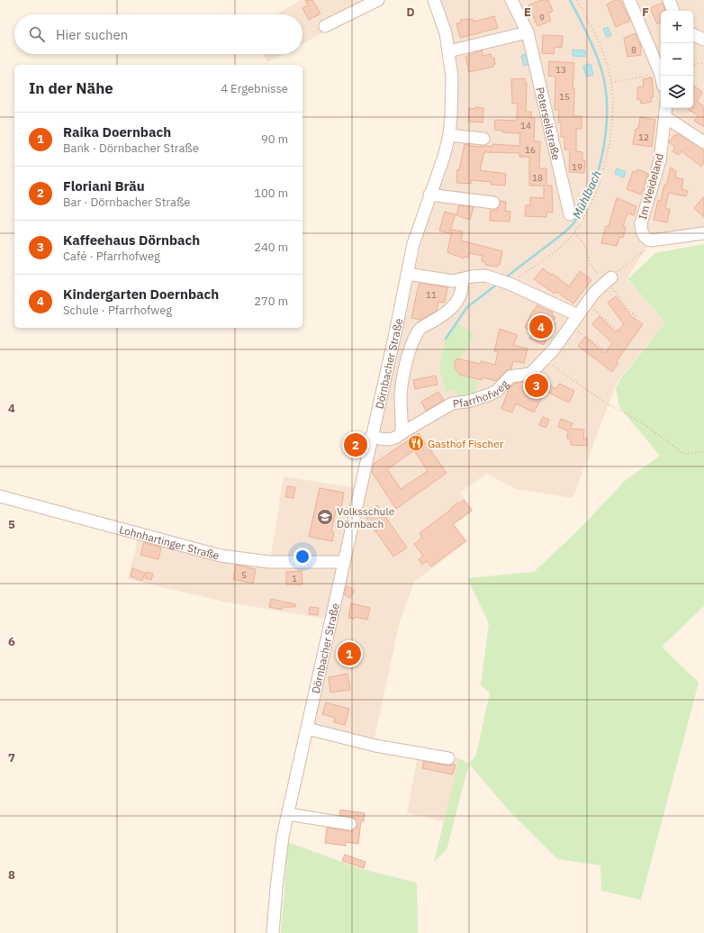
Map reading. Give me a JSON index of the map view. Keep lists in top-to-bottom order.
{
  "streets": {
    "street": [
      "Peterseilstraße",
      "Im Weideland",
      "Dörnbacher Straße",
      "Pfarrhofweg",
      "Lohnhartinger Straße"
    ]
  },
  "crossings": [
    ["Dörnbacher Straße", "Pfarrhofweg"],
    ["Dörnbacher Straße", "Lohnhartinger Straße"]
  ],
  "water": ["Mühlbach"],
  "places": {
    "restaurant": ["Gasthof Fischer"],
    "school or university": ["Volksschule Dörnbach"]
  },
  "house_numbers": [
    "9",
    "8",
    "13",
    "15",
    "14",
    "12",
    "16",
    "19",
    "18",
    "11",
    "5",
    "1"
  ],
  "page": {
    "map_buttons": ["+", "−"],
    "search": "Hier suchen",
    "heading": ["In der Nähe", "4 Ergebnisse"],
    "list": [
      {
        "mark": "1",
        "name": "Raika Doernbach",
        "note": "Bank · Dörnbacher Straße",
        "value": "90 m"
      },
      {
        "mark": "2",
        "name": "Floriani Bräu",
        "note": "Bar · Dörnbacher Straße",
        "value": "100 m"
      },
      {
        "mark": "3",
        "name": "Kaffeehaus Dörnbach",
        "note": "Café · Pfarrhofweg",
        "value": "240 m"
      },
      {
        "mark": "4",
        "name": "Kindergarten Doernbach",
        "note": "Schule · Pfarrhofweg",
        "value": "270 m"
      }
    ],
    "pins": [
      "4",
      "3",
      "2",
      "1"
    ]
  },
  "grid": {
    "columns": ["D", "E", "F"],
    "rows": [
      "4",
      "5",
      "6",
      "7",
      "8"
    ]
  }
}
